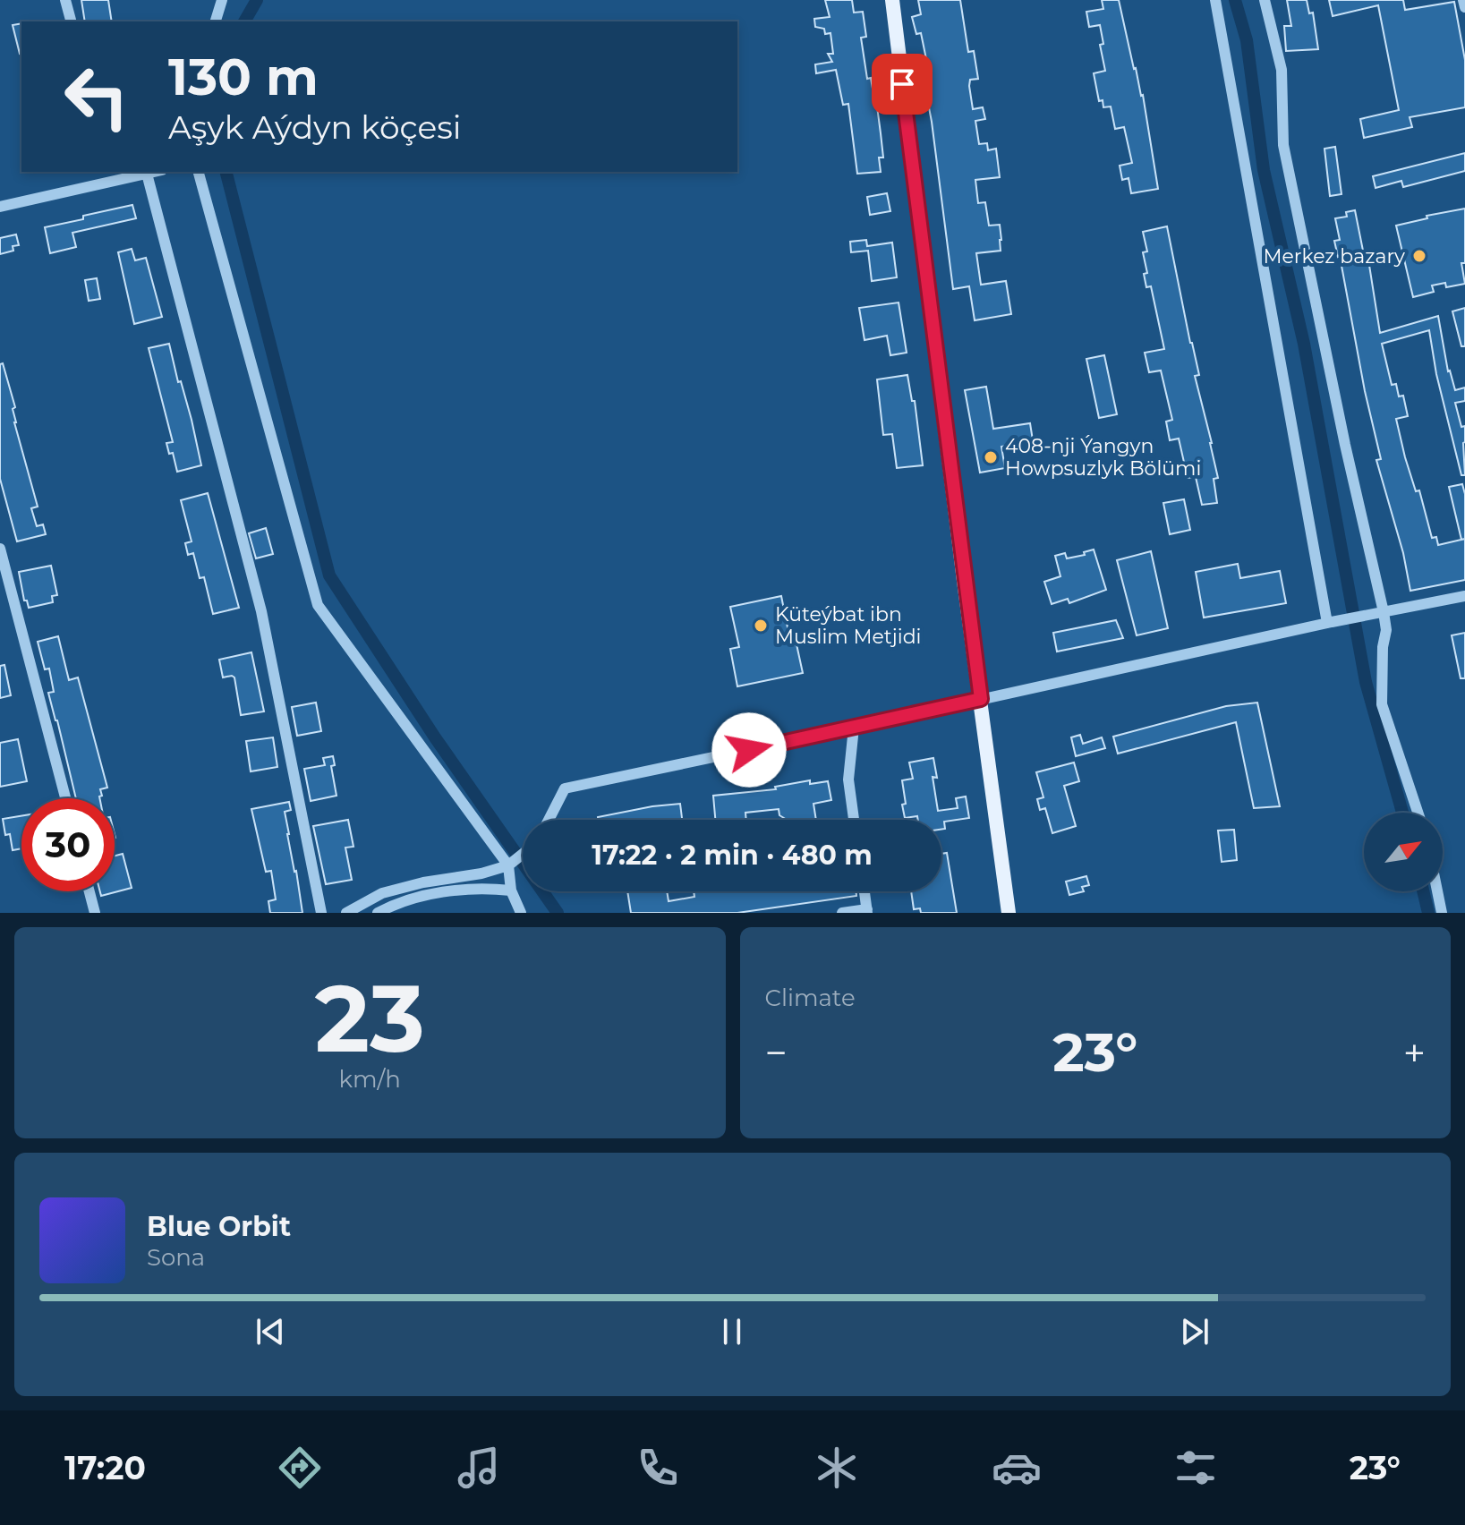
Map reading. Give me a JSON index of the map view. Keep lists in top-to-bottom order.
{
  "places": ["Merkez bazary", "408-nji Ýangyn Howpsuzlyk Bölümi", "Küteýbat ibn Muslim Metjidi"],
  "north": "top right",
  "page": {
    "turn": ["130 m", "Aşyk Aýdyn köçesi"],
    "limit": "30",
    "trip": "17:22 · 2 min · 480 m",
    "tile": [
      ["23", "km/h"],
      "Climate"
    ],
    "heat": ["−", "23°", "+"],
    "song": ["Blue Orbit", "Sona"],
    "tabs": ["17:20", "23°"]
  }
}
